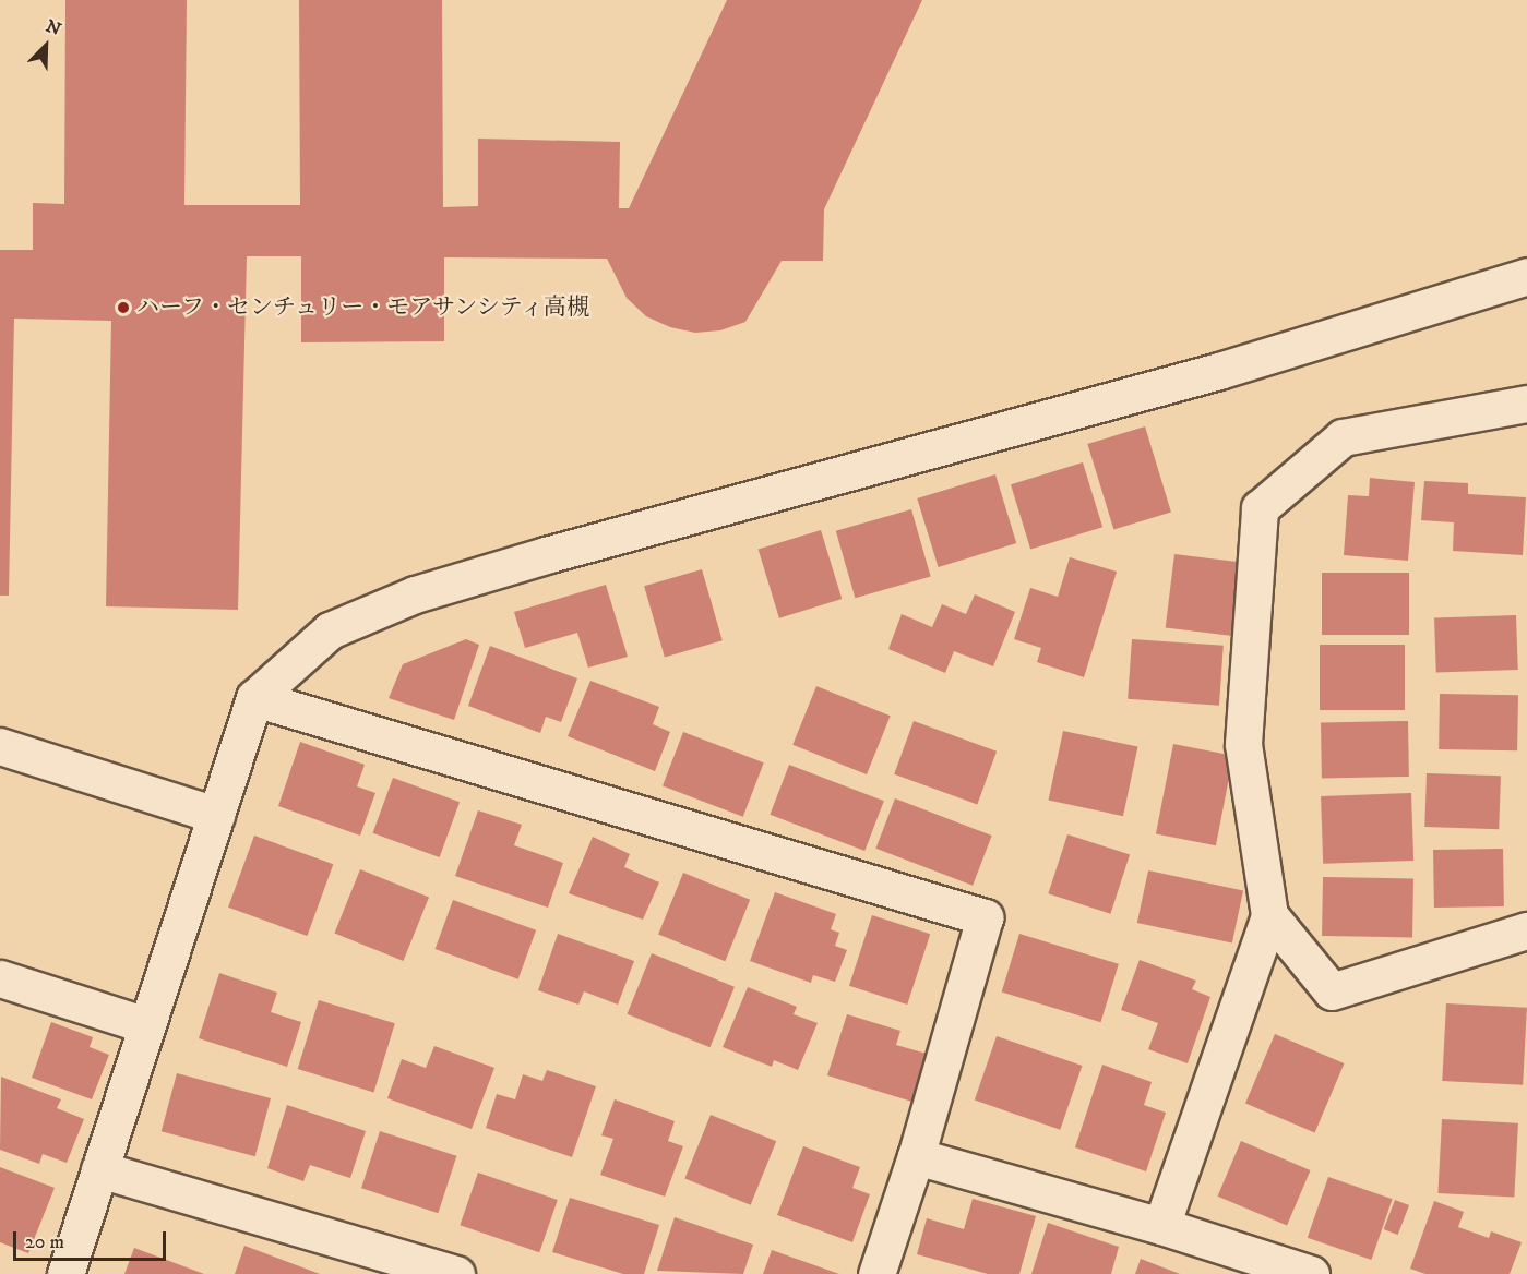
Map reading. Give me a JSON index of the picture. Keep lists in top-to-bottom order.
{
  "places": ["ハーフ・センチュリー・モアサンシティ高槻"],
  "scale_bar": "20 m",
  "north": "top right"
}
